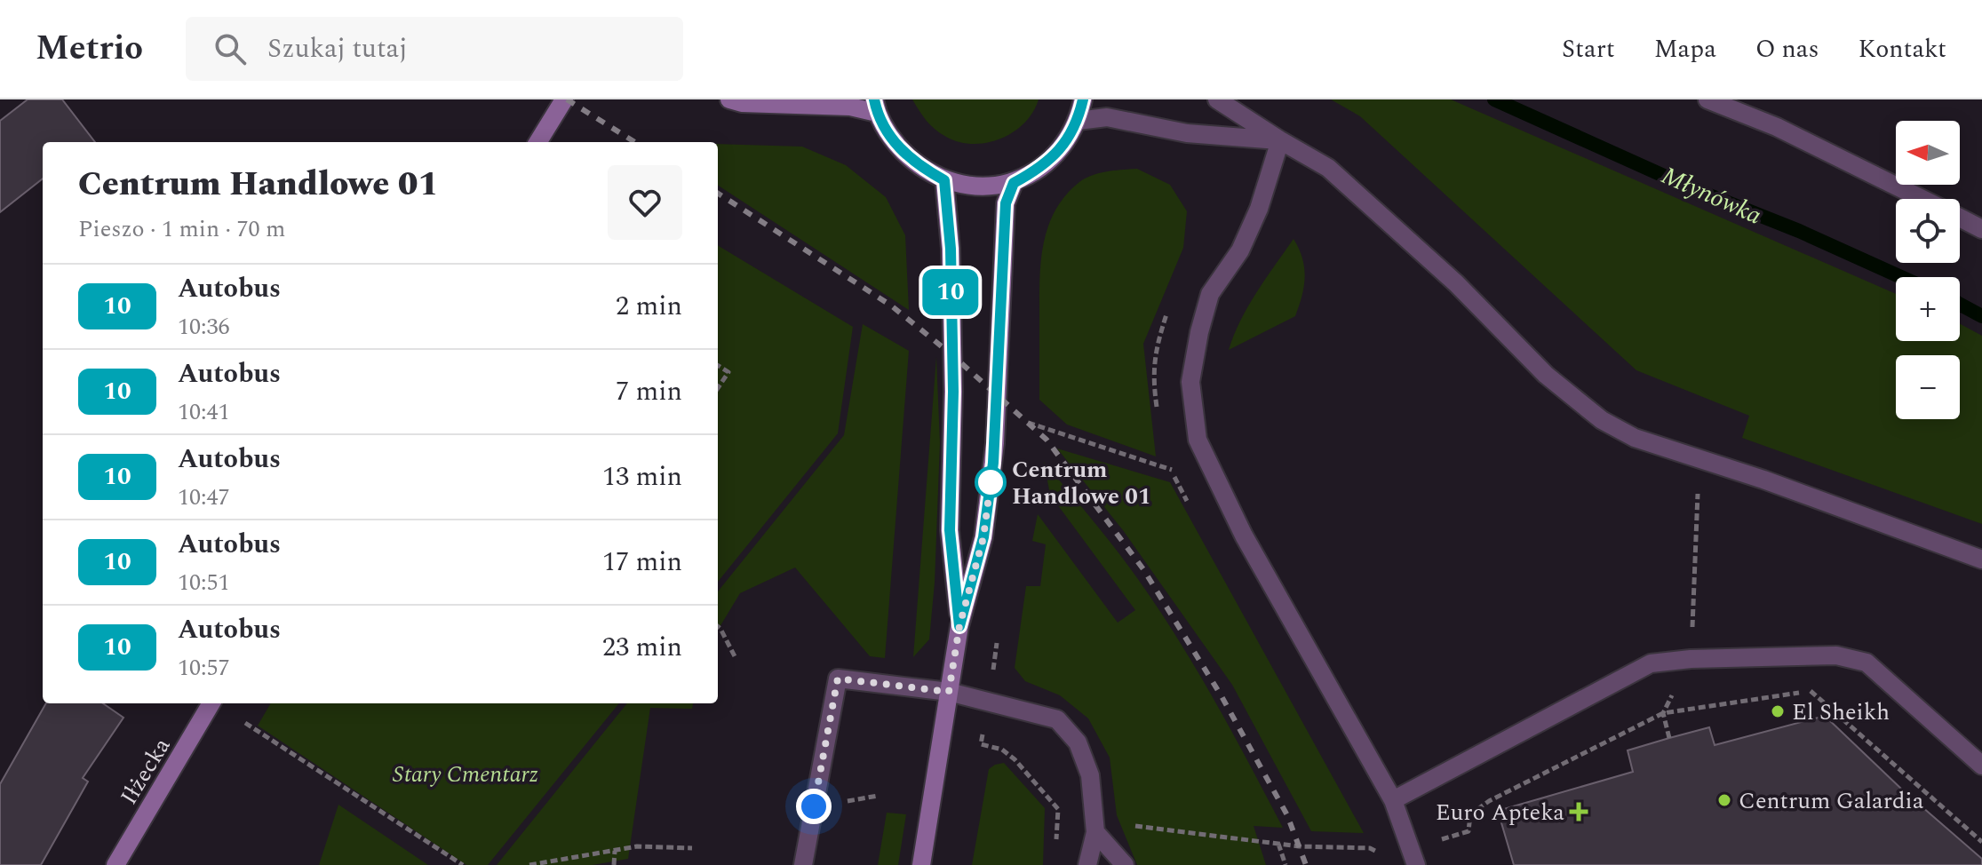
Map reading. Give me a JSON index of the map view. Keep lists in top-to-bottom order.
{
  "streets": {
    "main road": ["Iłżecka"]
  },
  "water": ["Młynówka"],
  "parks": ["Stary Cmentarz"],
  "places": {
    "other": ["Centrum Handlowe 01", "El Sheikh", "Centrum Galardia"],
    "health": ["Euro Apteka"]
  },
  "lines": ["bus line 10"],
  "north": "left",
  "page": {
    "header": "Metrio",
    "search": "Szukaj tutaj",
    "nav": [
      "Start",
      "Mapa",
      "O nas",
      "Kontakt"
    ],
    "on_map": "10",
    "map_buttons": ["+", "−"],
    "heading": ["Centrum Handlowe 01", "Pieszo · 1 min · 70 m"],
    "list": [
      {
        "mark": "10",
        "name": "Autobus",
        "note": "10:36",
        "value": "2 min"
      },
      {
        "mark": "10",
        "name": "Autobus",
        "note": "10:41",
        "value": "7 min"
      },
      {
        "mark": "10",
        "name": "Autobus",
        "note": "10:47",
        "value": "13 min"
      },
      {
        "mark": "10",
        "name": "Autobus",
        "note": "10:51",
        "value": "17 min"
      },
      {
        "mark": "10",
        "name": "Autobus",
        "note": "10:57",
        "value": "23 min"
      }
    ]
  }
}
